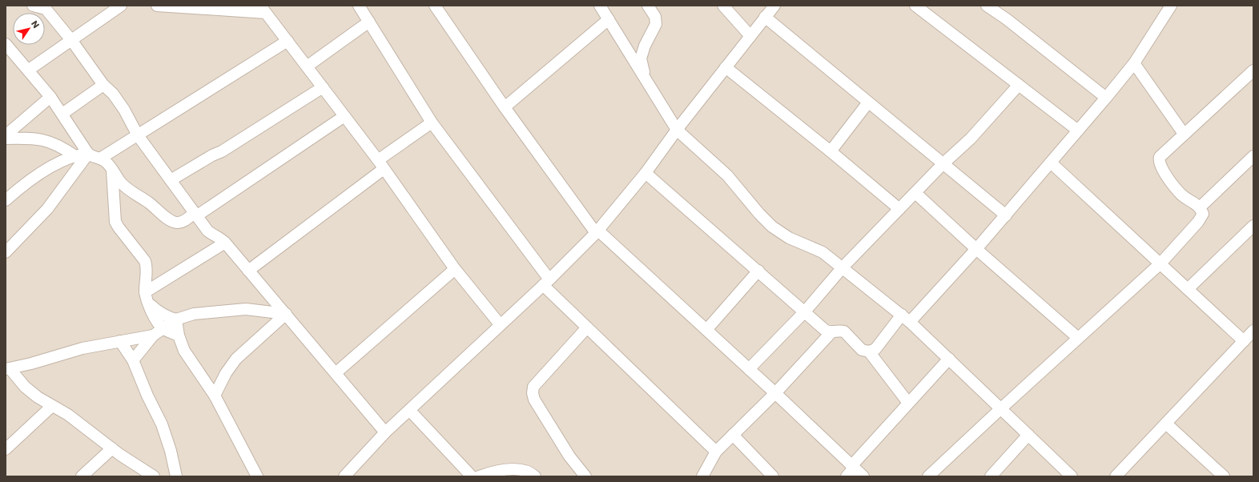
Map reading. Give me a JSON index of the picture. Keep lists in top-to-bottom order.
{
  "north": "top right"
}
